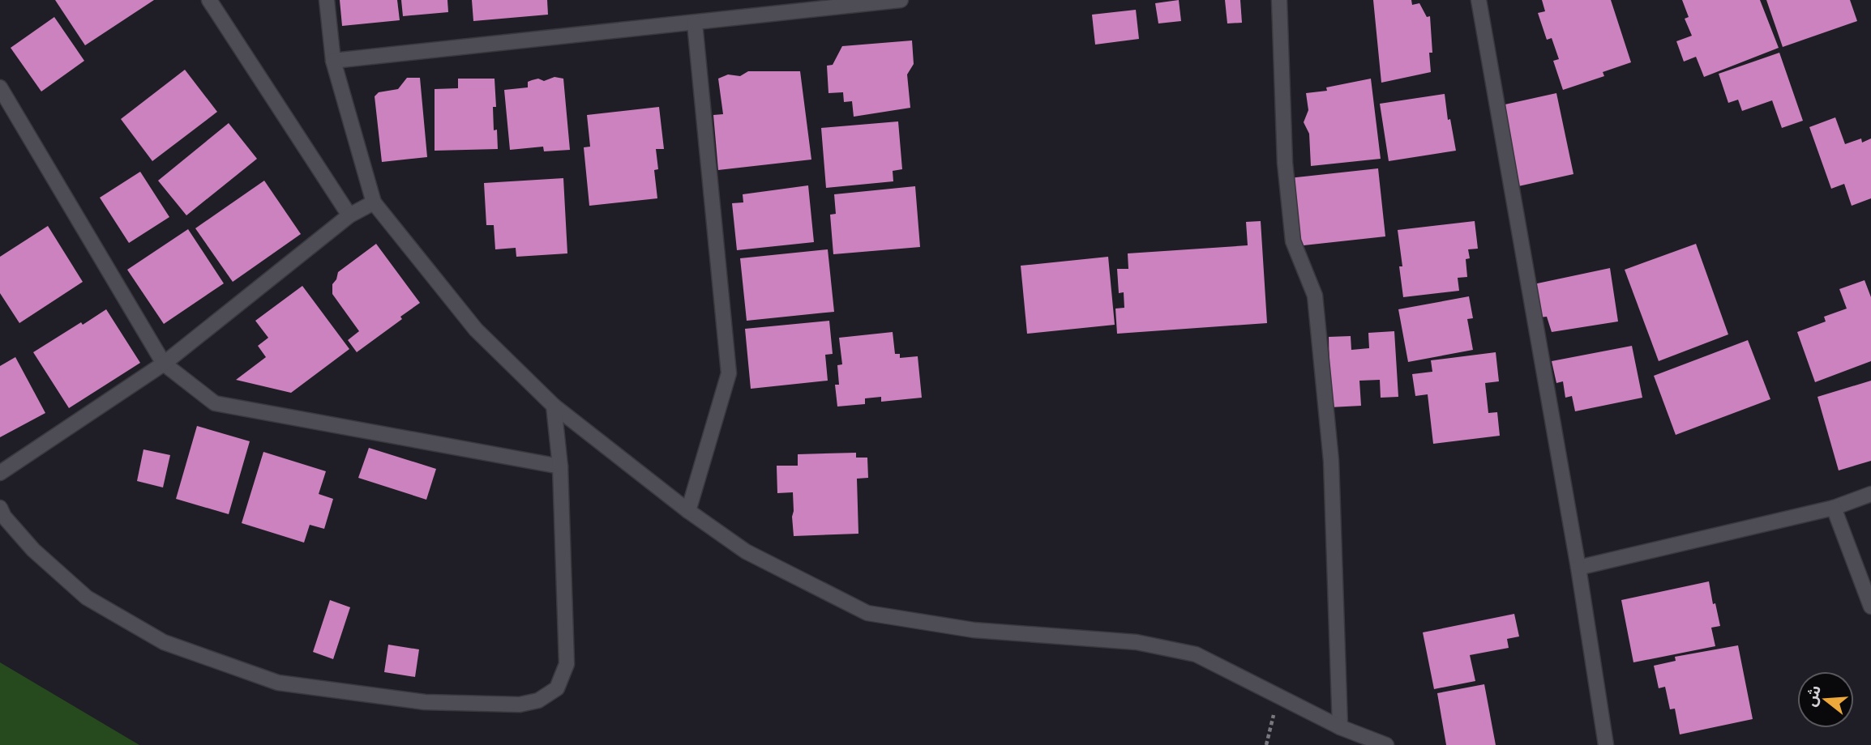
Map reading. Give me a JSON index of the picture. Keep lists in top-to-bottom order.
{
  "north": "left"
}
